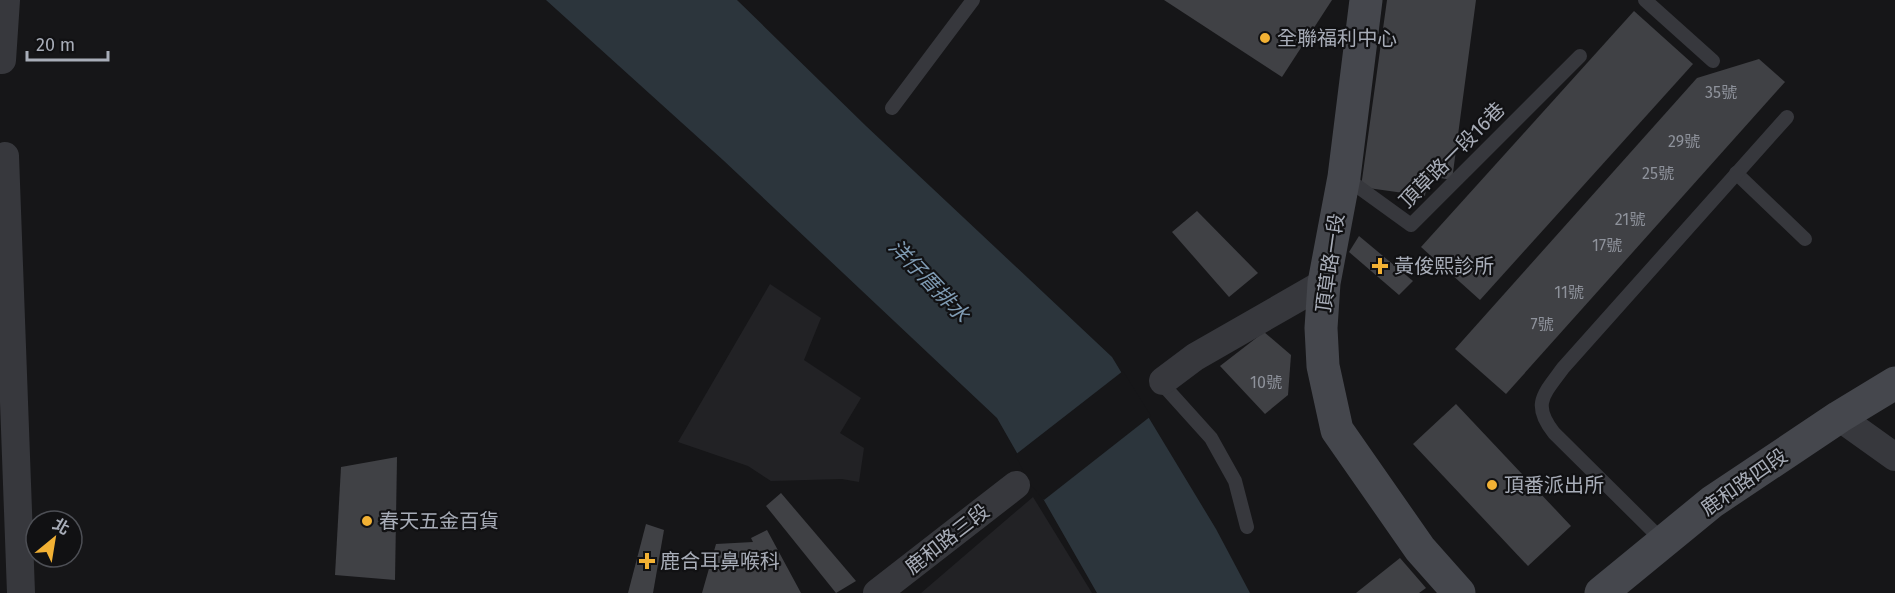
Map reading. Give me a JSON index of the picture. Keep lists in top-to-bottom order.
{
  "streets": {
    "street": ["頂草路一段", "鹿和路四段", "鹿和路三段"],
    "lane": ["頂草路一段16巷"]
  },
  "crossings": [
    ["頂草路一段16巷", "頂草路一段"]
  ],
  "water": ["洋仔厝排水"],
  "places": {
    "other": ["全聯福利中心", "頂番派出所", "春天五金百貨"],
    "health": ["黃俊熙診所", "鹿合耳鼻喉科"]
  },
  "house_numbers": [
    "35號",
    "29號",
    "25號",
    "21號",
    "17號",
    "11號",
    "7號",
    "10號"
  ],
  "scale_bar": "20 m",
  "north": "top right"
}
